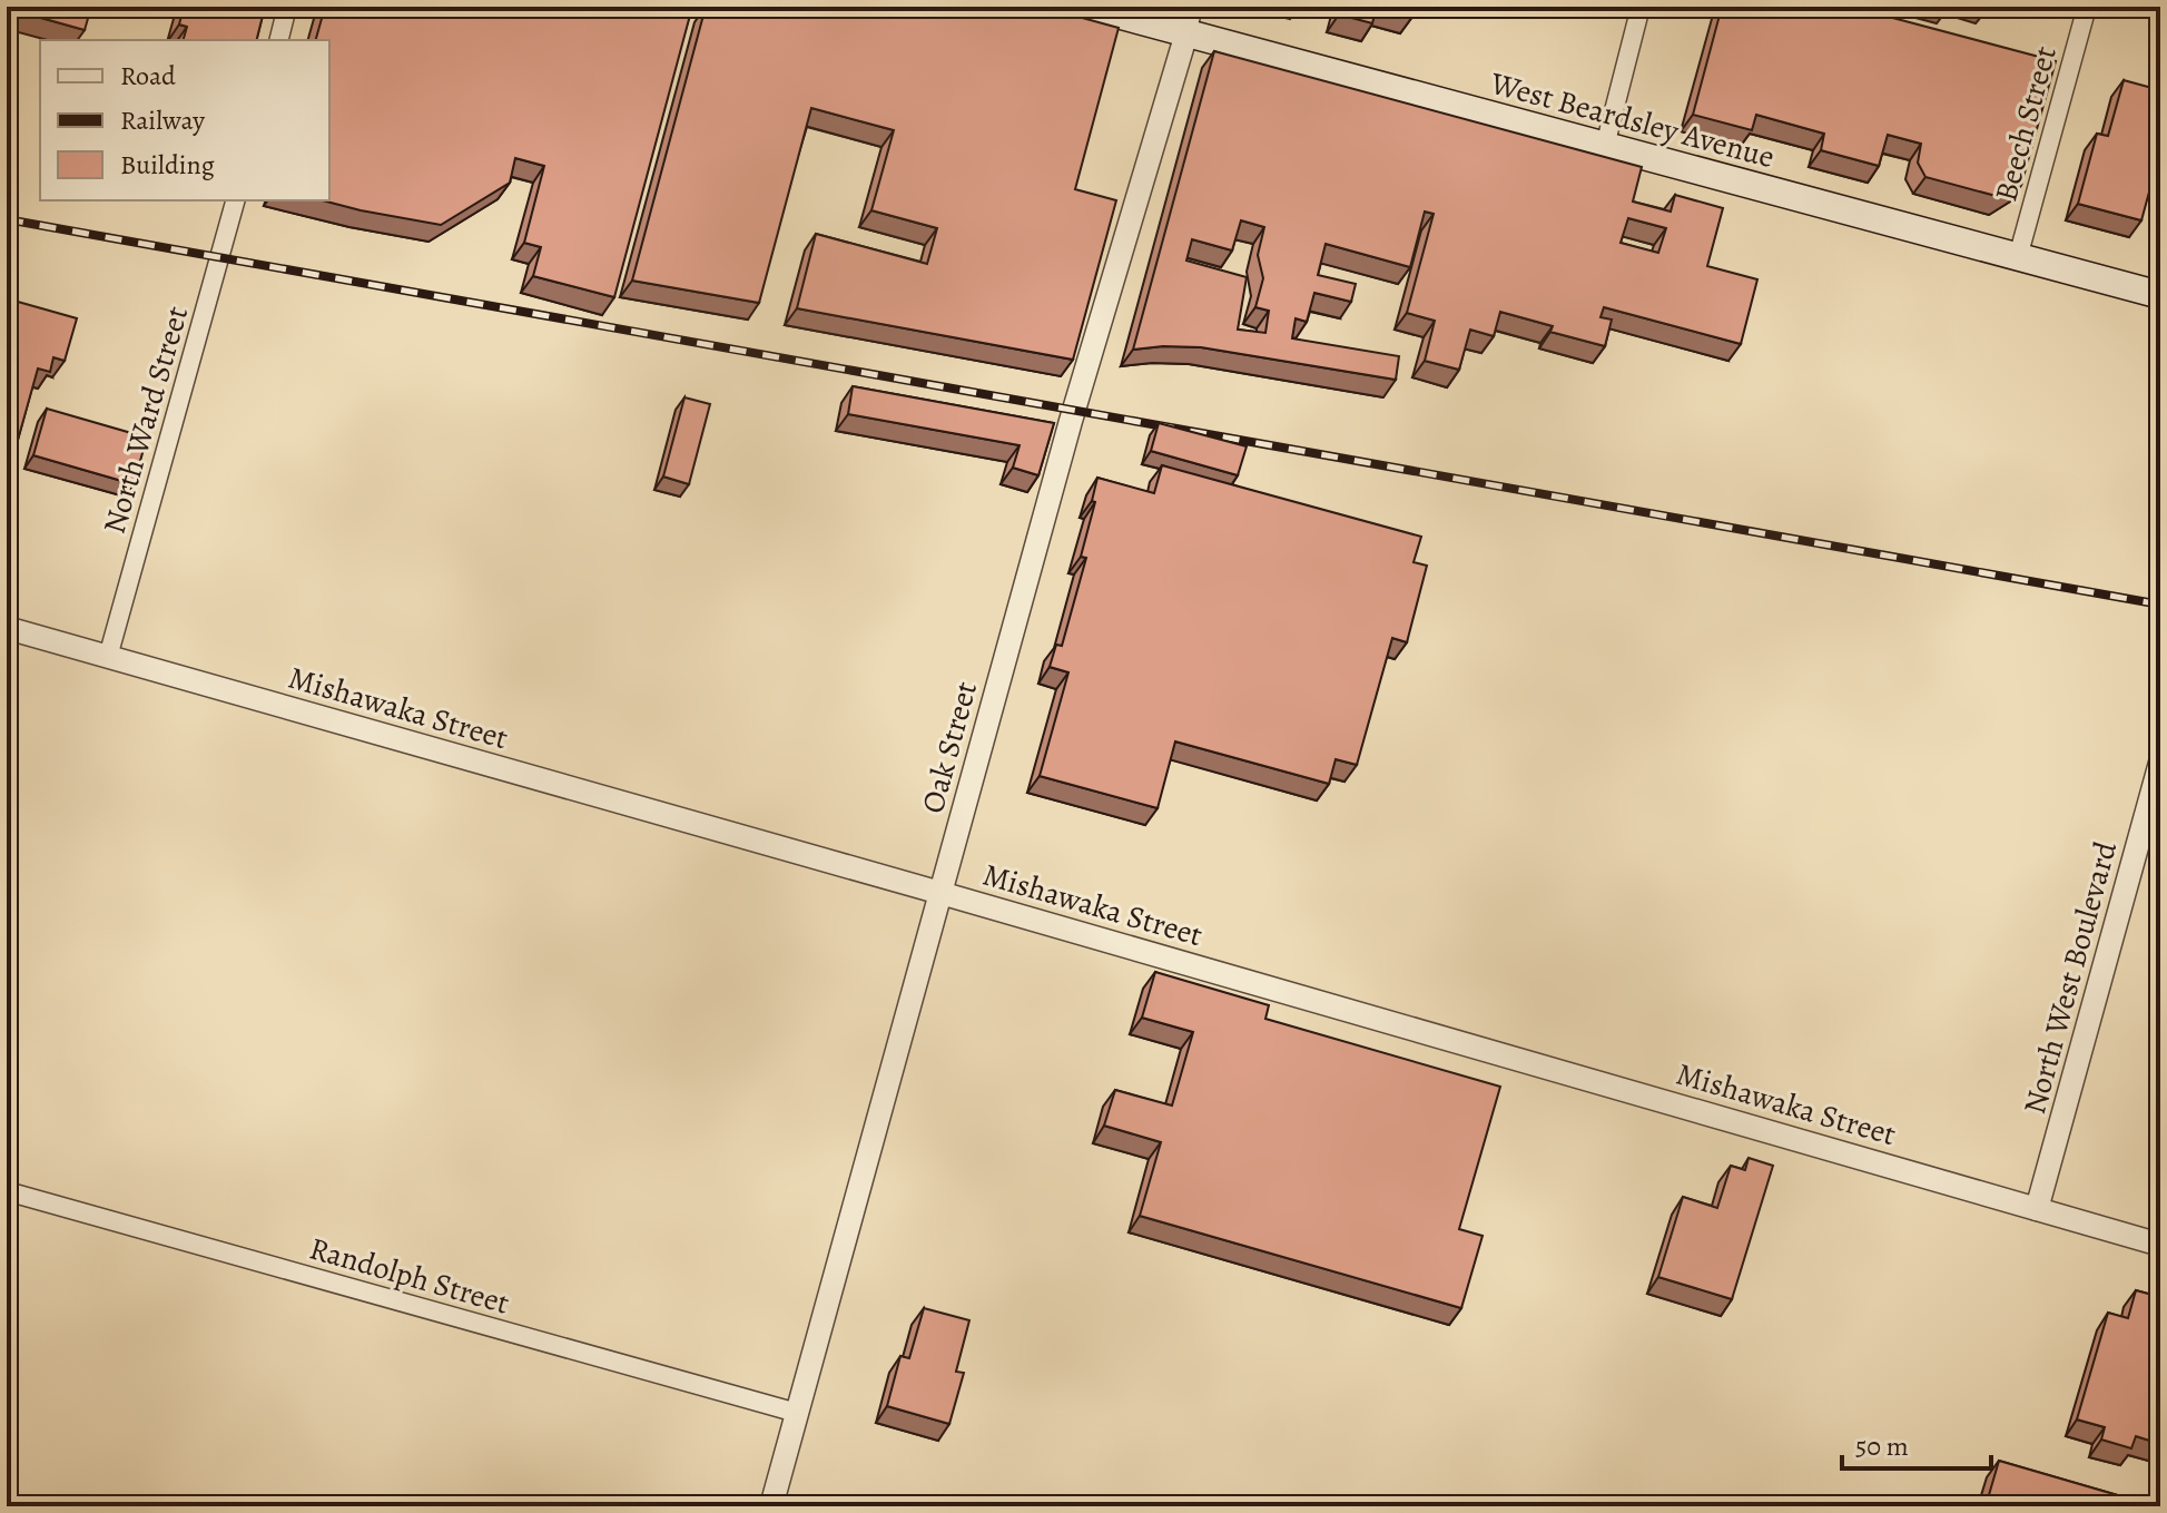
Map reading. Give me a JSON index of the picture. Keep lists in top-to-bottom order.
{
  "streets": {
    "main road": ["West Beardsley Avenue"],
    "street": [
      "Beech Street",
      "North Ward Street",
      "Mishawaka Street",
      "Oak Street",
      "North West Boulevard",
      "Randolph Street"
    ]
  },
  "crossings": [
    ["West Beardsley Avenue", "Beech Street"],
    ["West Beardsley Avenue", "Oak Street"],
    ["North Ward Street", "Mishawaka Street"],
    ["Mishawaka Street", "Oak Street"],
    ["Mishawaka Street", "North West Boulevard"],
    ["Oak Street", "Randolph Street"]
  ],
  "legend": ["Road", "Railway", "Building"],
  "scale_bar": "50 m"
}
